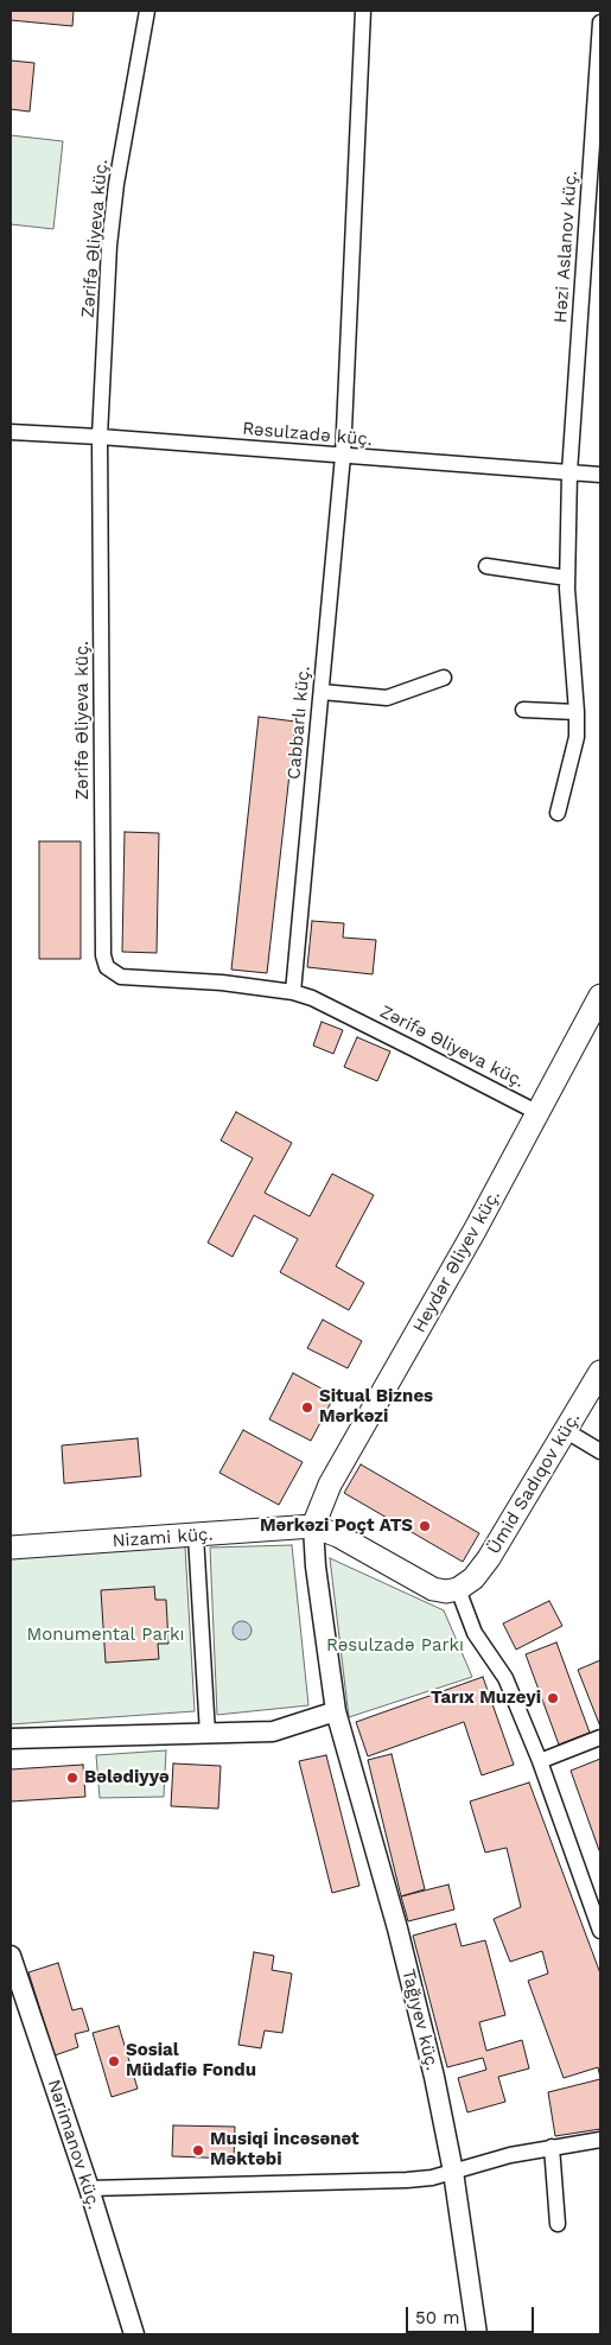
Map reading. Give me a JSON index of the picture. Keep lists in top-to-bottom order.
{
  "streets": {
    "main road": ["Heydər Əliyev küç.", "Ümid Sadıqov küç.", "Nizami küç."],
    "street": [
      "Zərifə Əliyeva küç.",
      "Həzi Aslanov küç.",
      "Rəsulzadə küç.",
      "Cabbarlı küç.",
      "Tağıyev küç.",
      "Nərimanov küç."
    ]
  },
  "crossings": [
    ["Zərifə Əliyeva küç.", "Rəsulzadə küç."],
    ["Zərifə Əliyeva küç.", "Cabbarlı küç."],
    ["Zərifə Əliyeva küç.", "Heydər Əliyev küç."],
    ["Həzi Aslanov küç.", "Rəsulzadə küç."],
    ["Rəsulzadə küç.", "Cabbarlı küç."],
    ["Heydər Əliyev küç.", "Nizami küç."],
    ["Heydər Əliyev küç.", "Tağıyev küç."],
    ["Nizami küç.", "Tağıyev küç."]
  ],
  "parks": ["Monumental Parkı", "Rəsulzadə Parkı"],
  "places": [
    "Situal Biznes Mərkəzi",
    "Mərkəzi Poçt ATS",
    "Tarıx Muzeyi",
    "Bələdiyyə",
    "Sosial Müdafiə Fondu",
    "Musiqi İncəsənət Məktəbi"
  ],
  "scale_bar": "50 m"
}
